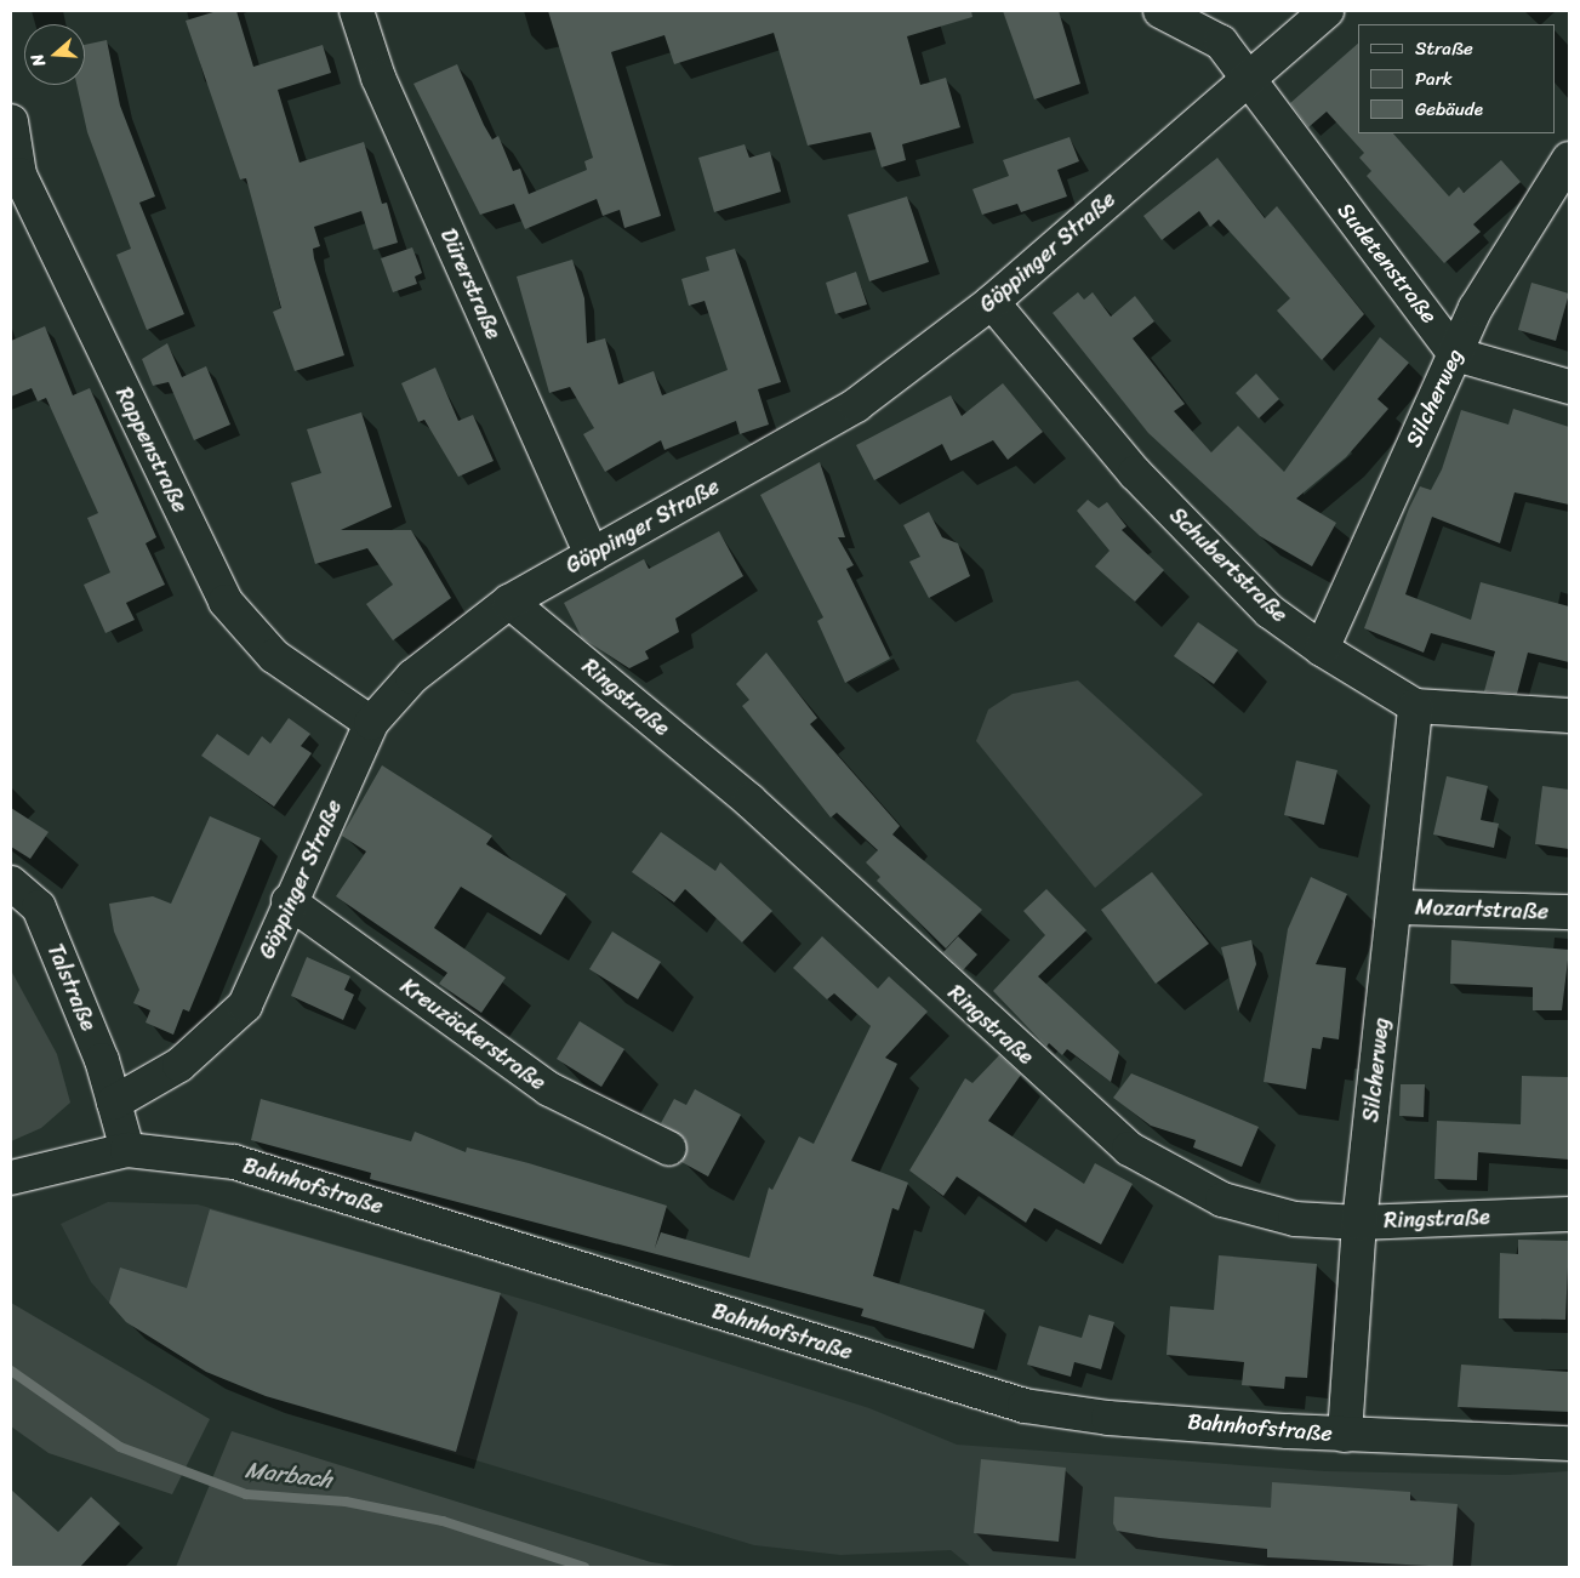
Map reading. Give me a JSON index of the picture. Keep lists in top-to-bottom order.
{
  "streets": {
    "street": [
      "Göppinger Straße",
      "Sudetenstraße",
      "Dürerstraße",
      "Silcherweg",
      "Rappenstraße",
      "Schubertstraße",
      "Ringstraße",
      "Mozartstraße",
      "Talstraße",
      "Kreuzäckerstraße",
      "Bahnhofstraße"
    ]
  },
  "crossings": [
    ["Göppinger Straße", "Sudetenstraße"],
    ["Göppinger Straße", "Dürerstraße"],
    ["Göppinger Straße", "Rappenstraße"],
    ["Göppinger Straße", "Schubertstraße"],
    ["Göppinger Straße", "Ringstraße"],
    ["Göppinger Straße", "Talstraße"],
    ["Göppinger Straße", "Kreuzäckerstraße"],
    ["Sudetenstraße", "Silcherweg"],
    ["Silcherweg", "Schubertstraße"],
    ["Silcherweg", "Ringstraße"],
    ["Silcherweg", "Mozartstraße"],
    ["Silcherweg", "Bahnhofstraße"]
  ],
  "water": ["Marbach"],
  "legend": ["Straße", "Park", "Gebäude"],
  "north": "left"
}
